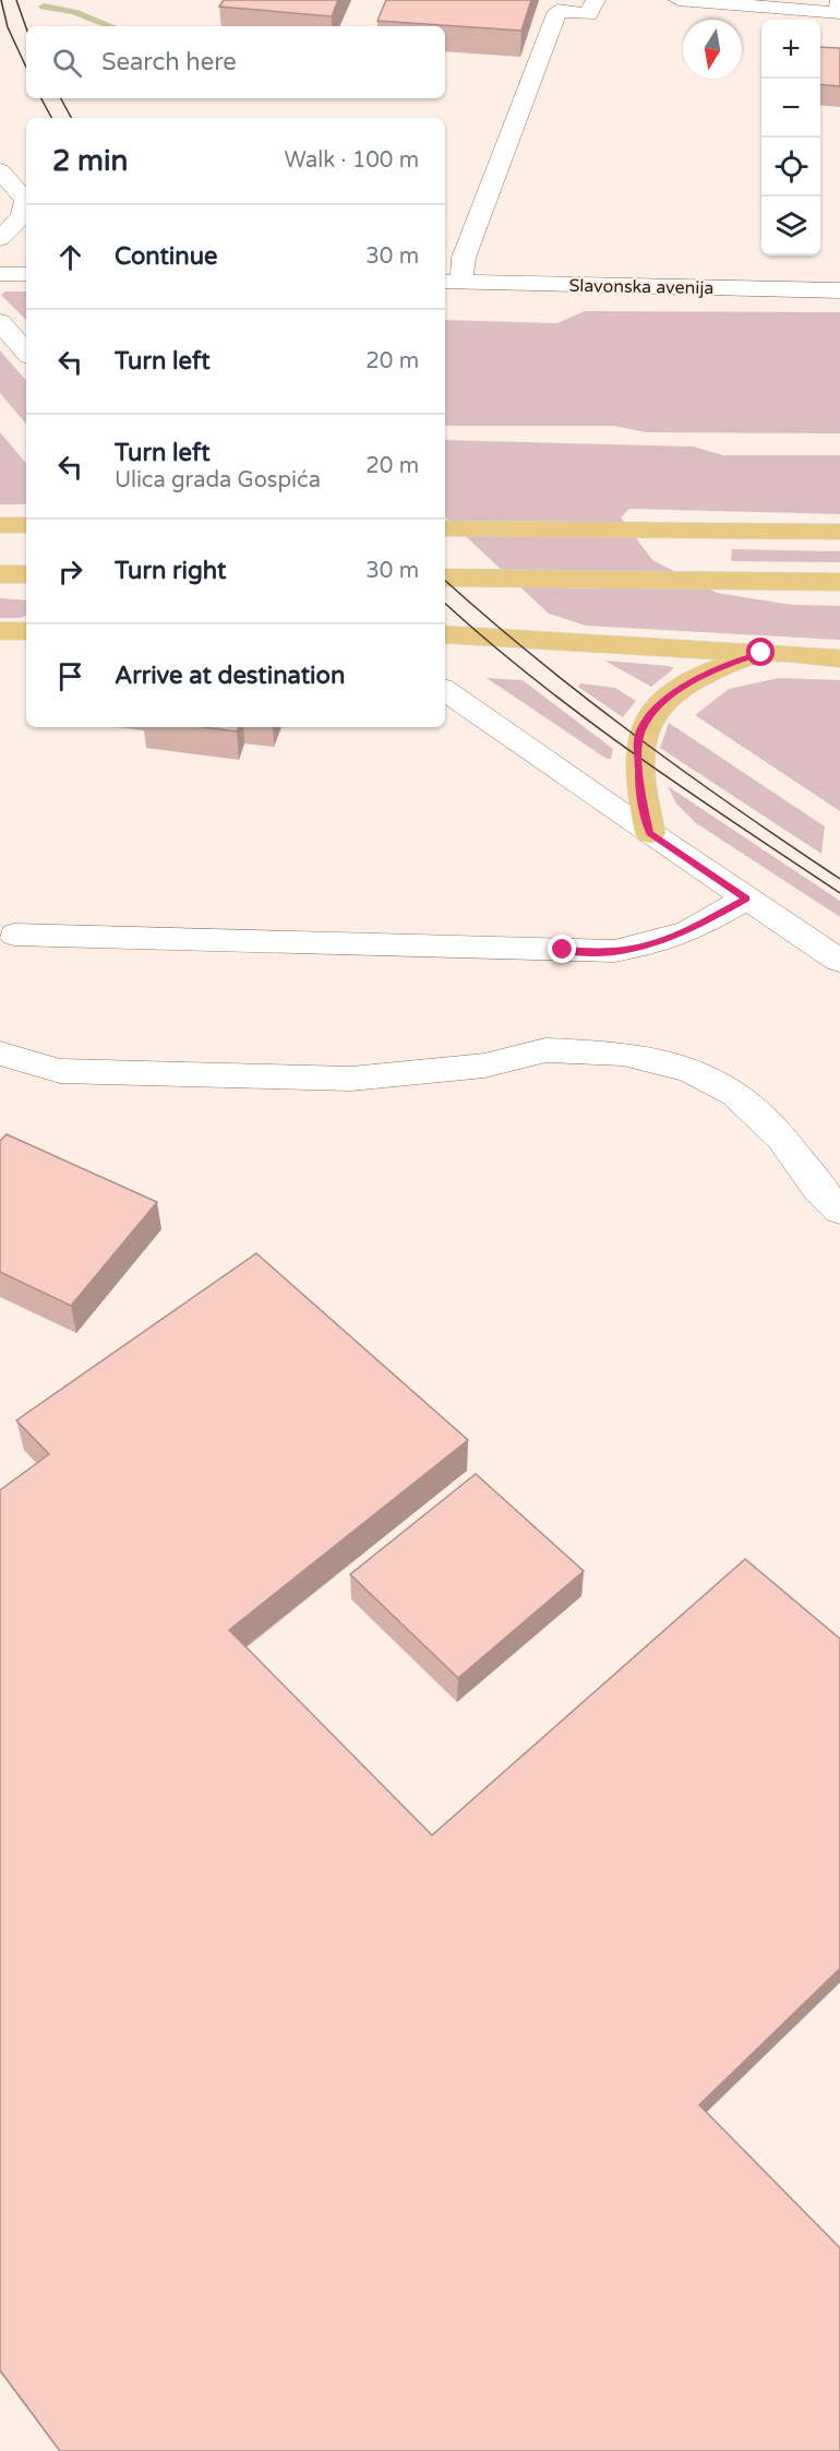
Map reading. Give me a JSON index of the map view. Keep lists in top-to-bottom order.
{
  "streets": {
    "street": ["Slavonska avenija"]
  },
  "north": "bottom",
  "page": {
    "map_buttons": ["+", "−"],
    "search": "Search here",
    "heading": ["2 min", "Walk · 100 m"],
    "list": [
      ["Continue", "30 m"],
      ["Turn left", "20 m"],
      ["Turn left", "Ulica grada Gospića", "20 m"],
      ["Turn right", "30 m"],
      "Arrive at destination"
    ]
  }
}
